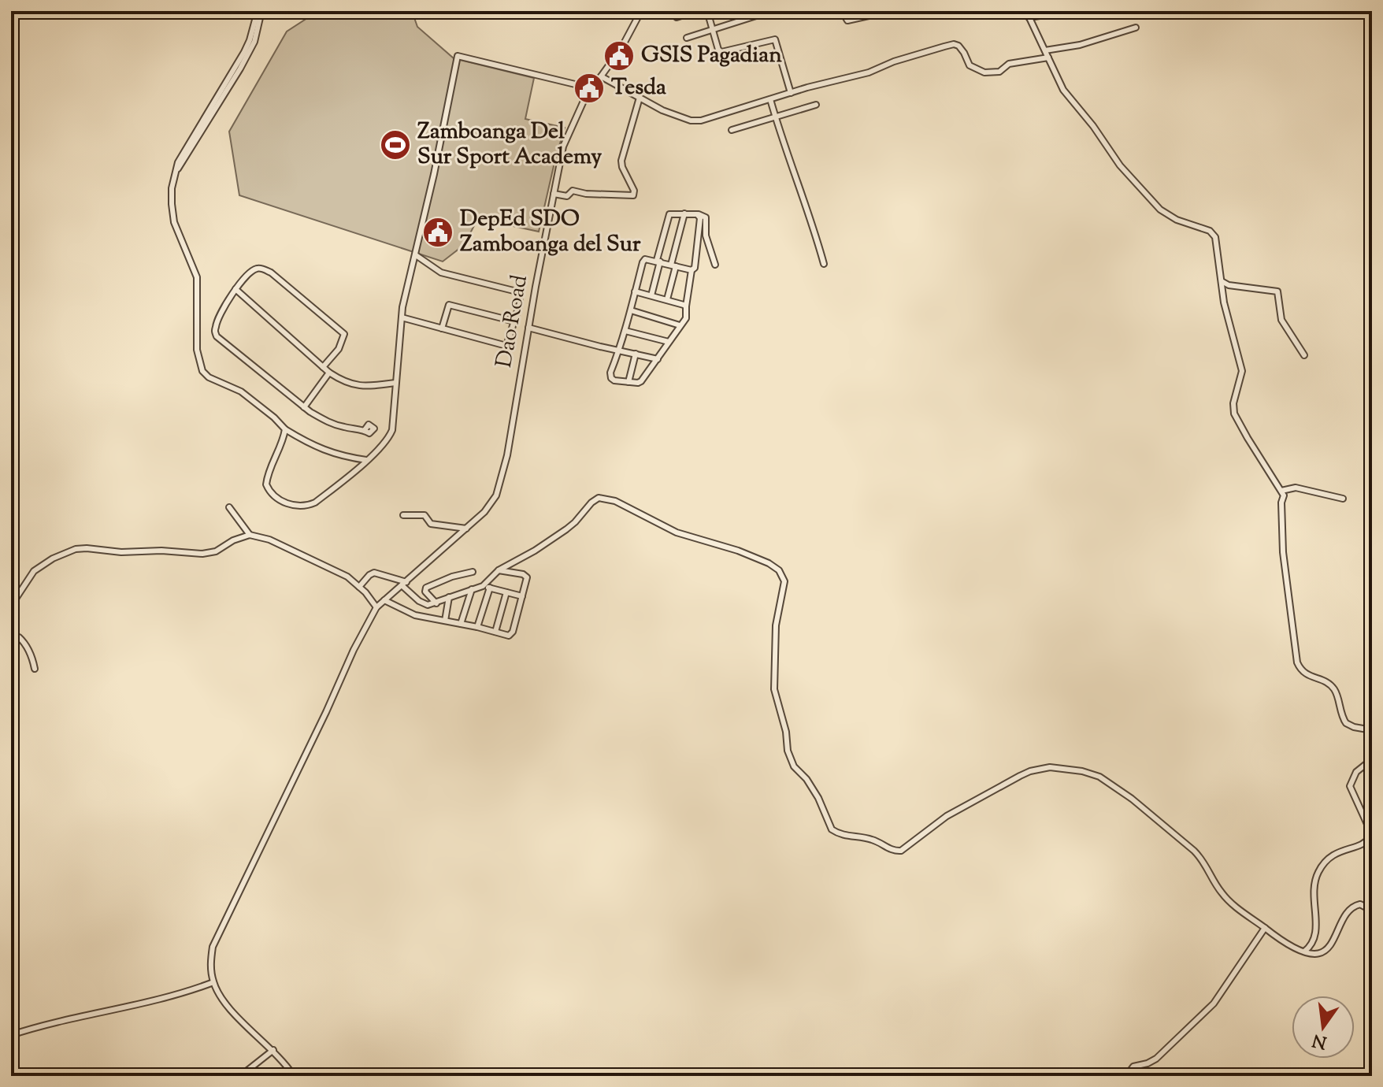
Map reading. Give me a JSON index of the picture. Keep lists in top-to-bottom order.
{
  "streets": {
    "street": ["Dao Road"]
  },
  "places": {
    "public building": ["GSIS Pagadian", "Tesda", "DepEd SDO Zamboanga del Sur"],
    "sports": ["Zamboanga Del Sur Sport Academy"]
  },
  "north": "bottom"
}
